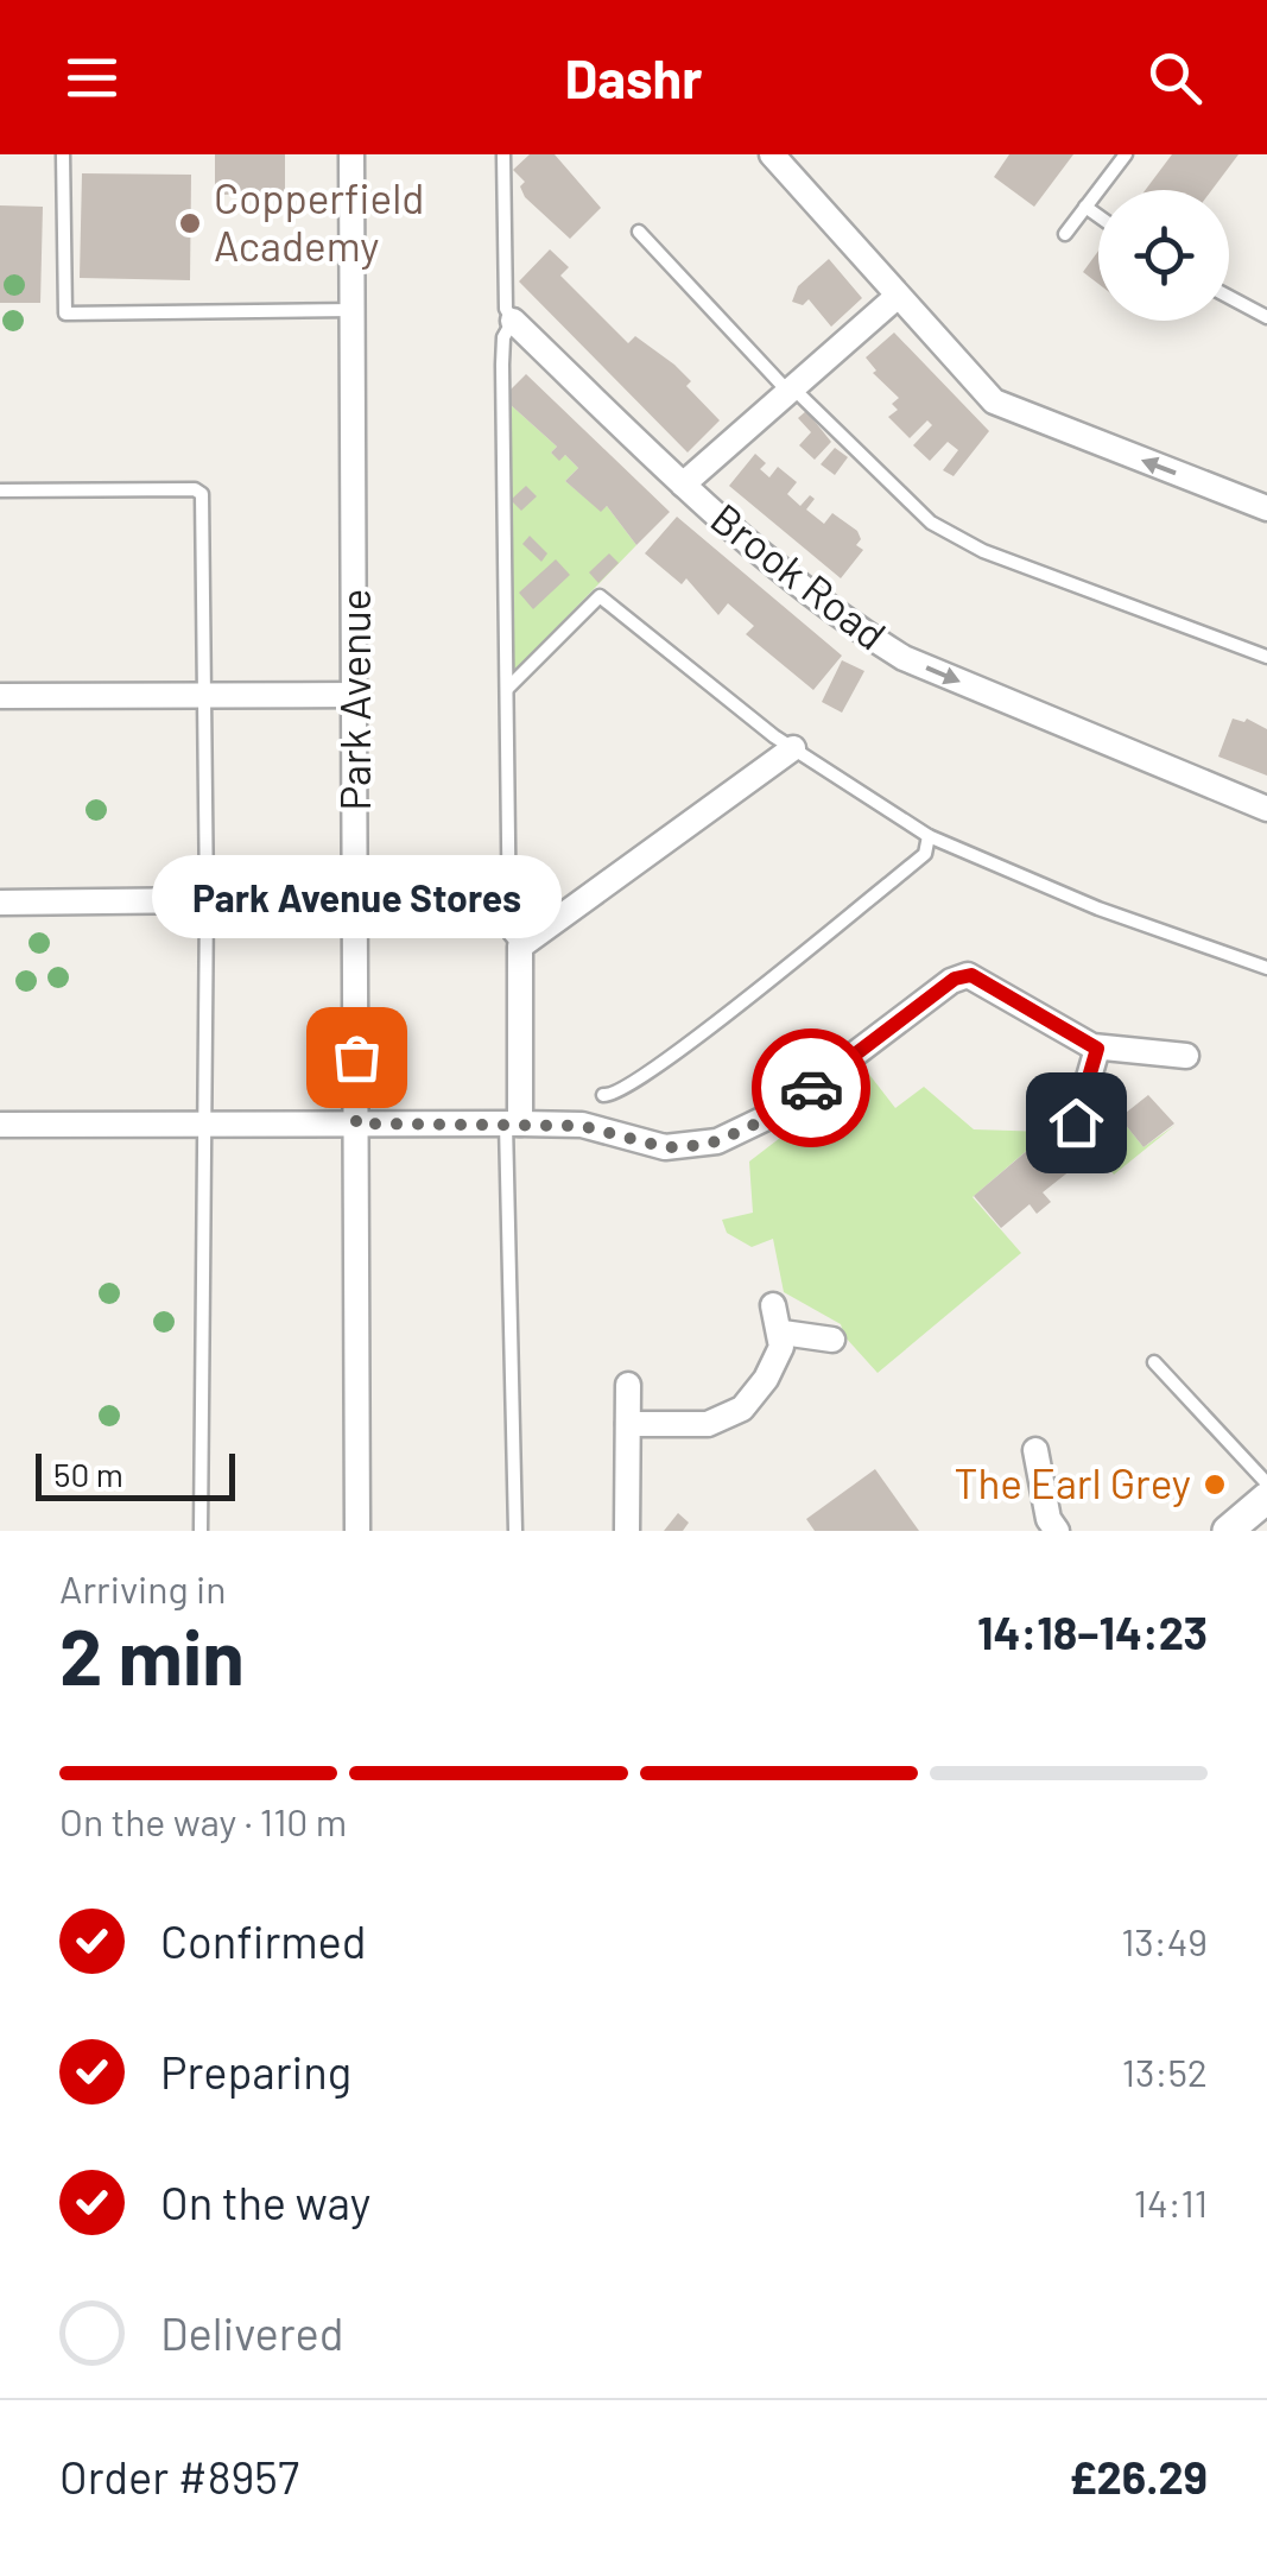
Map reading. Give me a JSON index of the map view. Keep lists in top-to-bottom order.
{
  "streets": {
    "street": ["Brook Road", "Park Avenue"]
  },
  "one_way": ["Brook Road"],
  "places": ["Copperfield Academy", "Park Avenue Stores", "The Earl Grey"],
  "scale_bar": "50 m",
  "page": {
    "header": "Dashr",
    "bubble": "Park Avenue Stores",
    "scale": "50 m",
    "heading": ["2 min", "Arriving in", "14:18–14:23"],
    "panel": ["Order #8957", "£26.29"],
    "bar": "On the way · 110 m",
    "list": [
      ["Confirmed", "13:49"],
      ["Preparing", "13:52"],
      ["On the way", "14:11"],
      "Delivered"
    ]
  }
}
